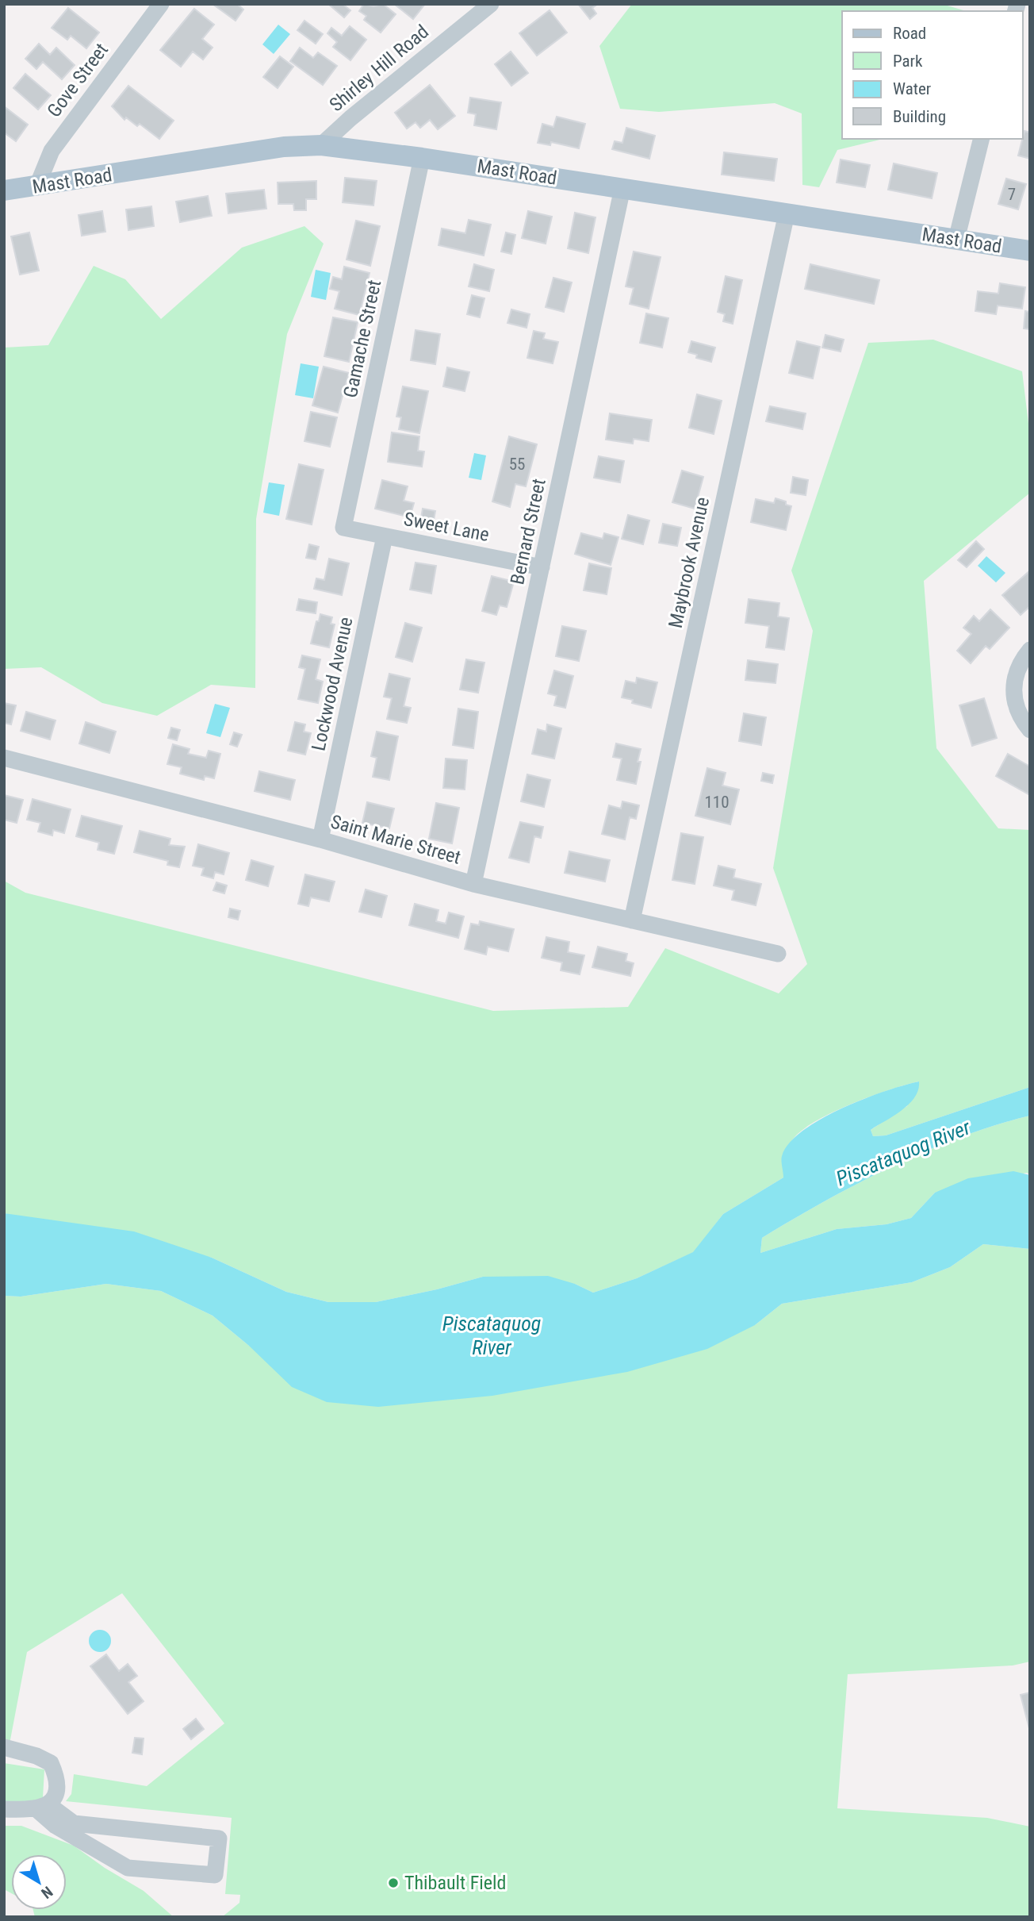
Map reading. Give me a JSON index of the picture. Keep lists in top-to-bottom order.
{
  "streets": {
    "main road": ["Mast Road"],
    "street": [
      "Shirley Hill Road",
      "Gove Street",
      "Gamache Street",
      "Sweet Lane",
      "Bernard Street",
      "Maybrook Avenue",
      "Lockwood Avenue",
      "Saint Marie Street"
    ]
  },
  "crossings": [
    ["Shirley Hill Road", "Mast Road"],
    ["Gove Street", "Mast Road"],
    ["Mast Road", "Gamache Street"],
    ["Mast Road", "Bernard Street"],
    ["Mast Road", "Maybrook Avenue"],
    ["Gamache Street", "Sweet Lane"],
    ["Sweet Lane", "Bernard Street"],
    ["Sweet Lane", "Lockwood Avenue"],
    ["Bernard Street", "Saint Marie Street"],
    ["Maybrook Avenue", "Saint Marie Street"],
    ["Lockwood Avenue", "Saint Marie Street"]
  ],
  "water": ["Piscataquog River"],
  "places": ["Thibault Field"],
  "house_numbers": ["7", "55", "110"],
  "legend": [
    "Road",
    "Park",
    "Water",
    "Building"
  ],
  "north": "bottom right"
}
